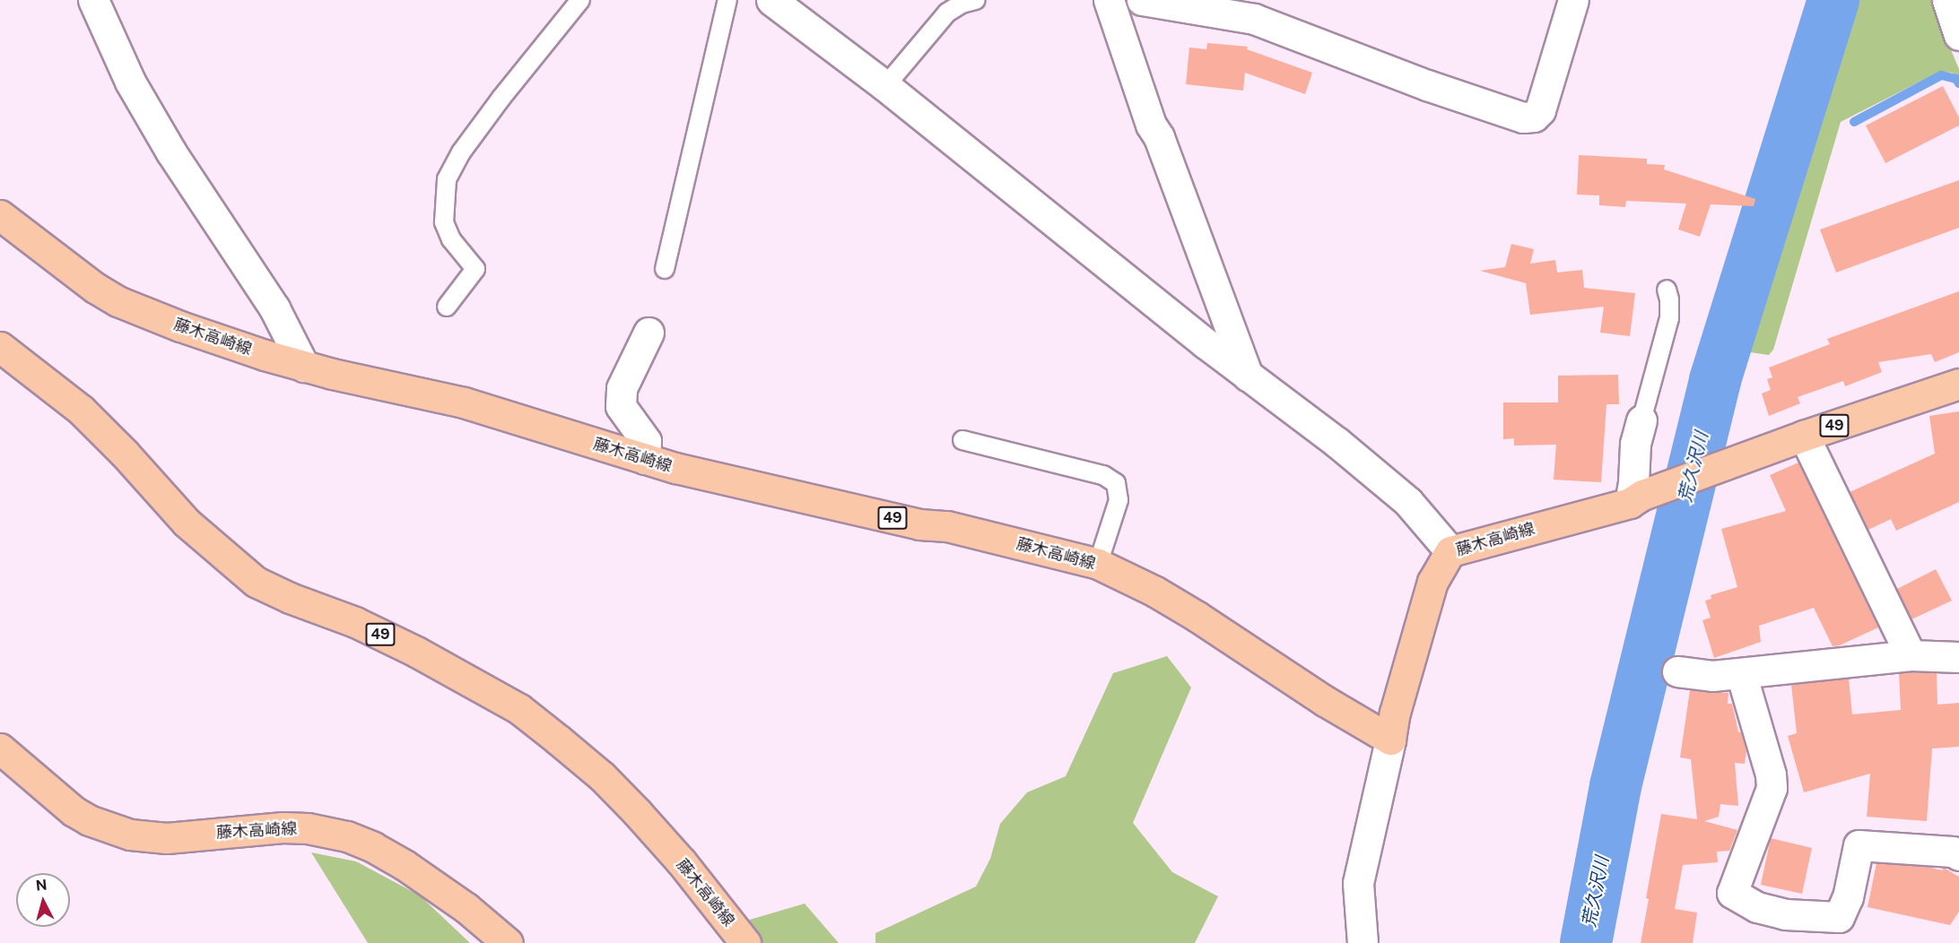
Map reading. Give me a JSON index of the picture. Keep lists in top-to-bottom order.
{
  "streets": {
    "main road": ["藤木高崎線", "49"]
  },
  "water": ["荒久沢川"],
  "north": "top"
}
